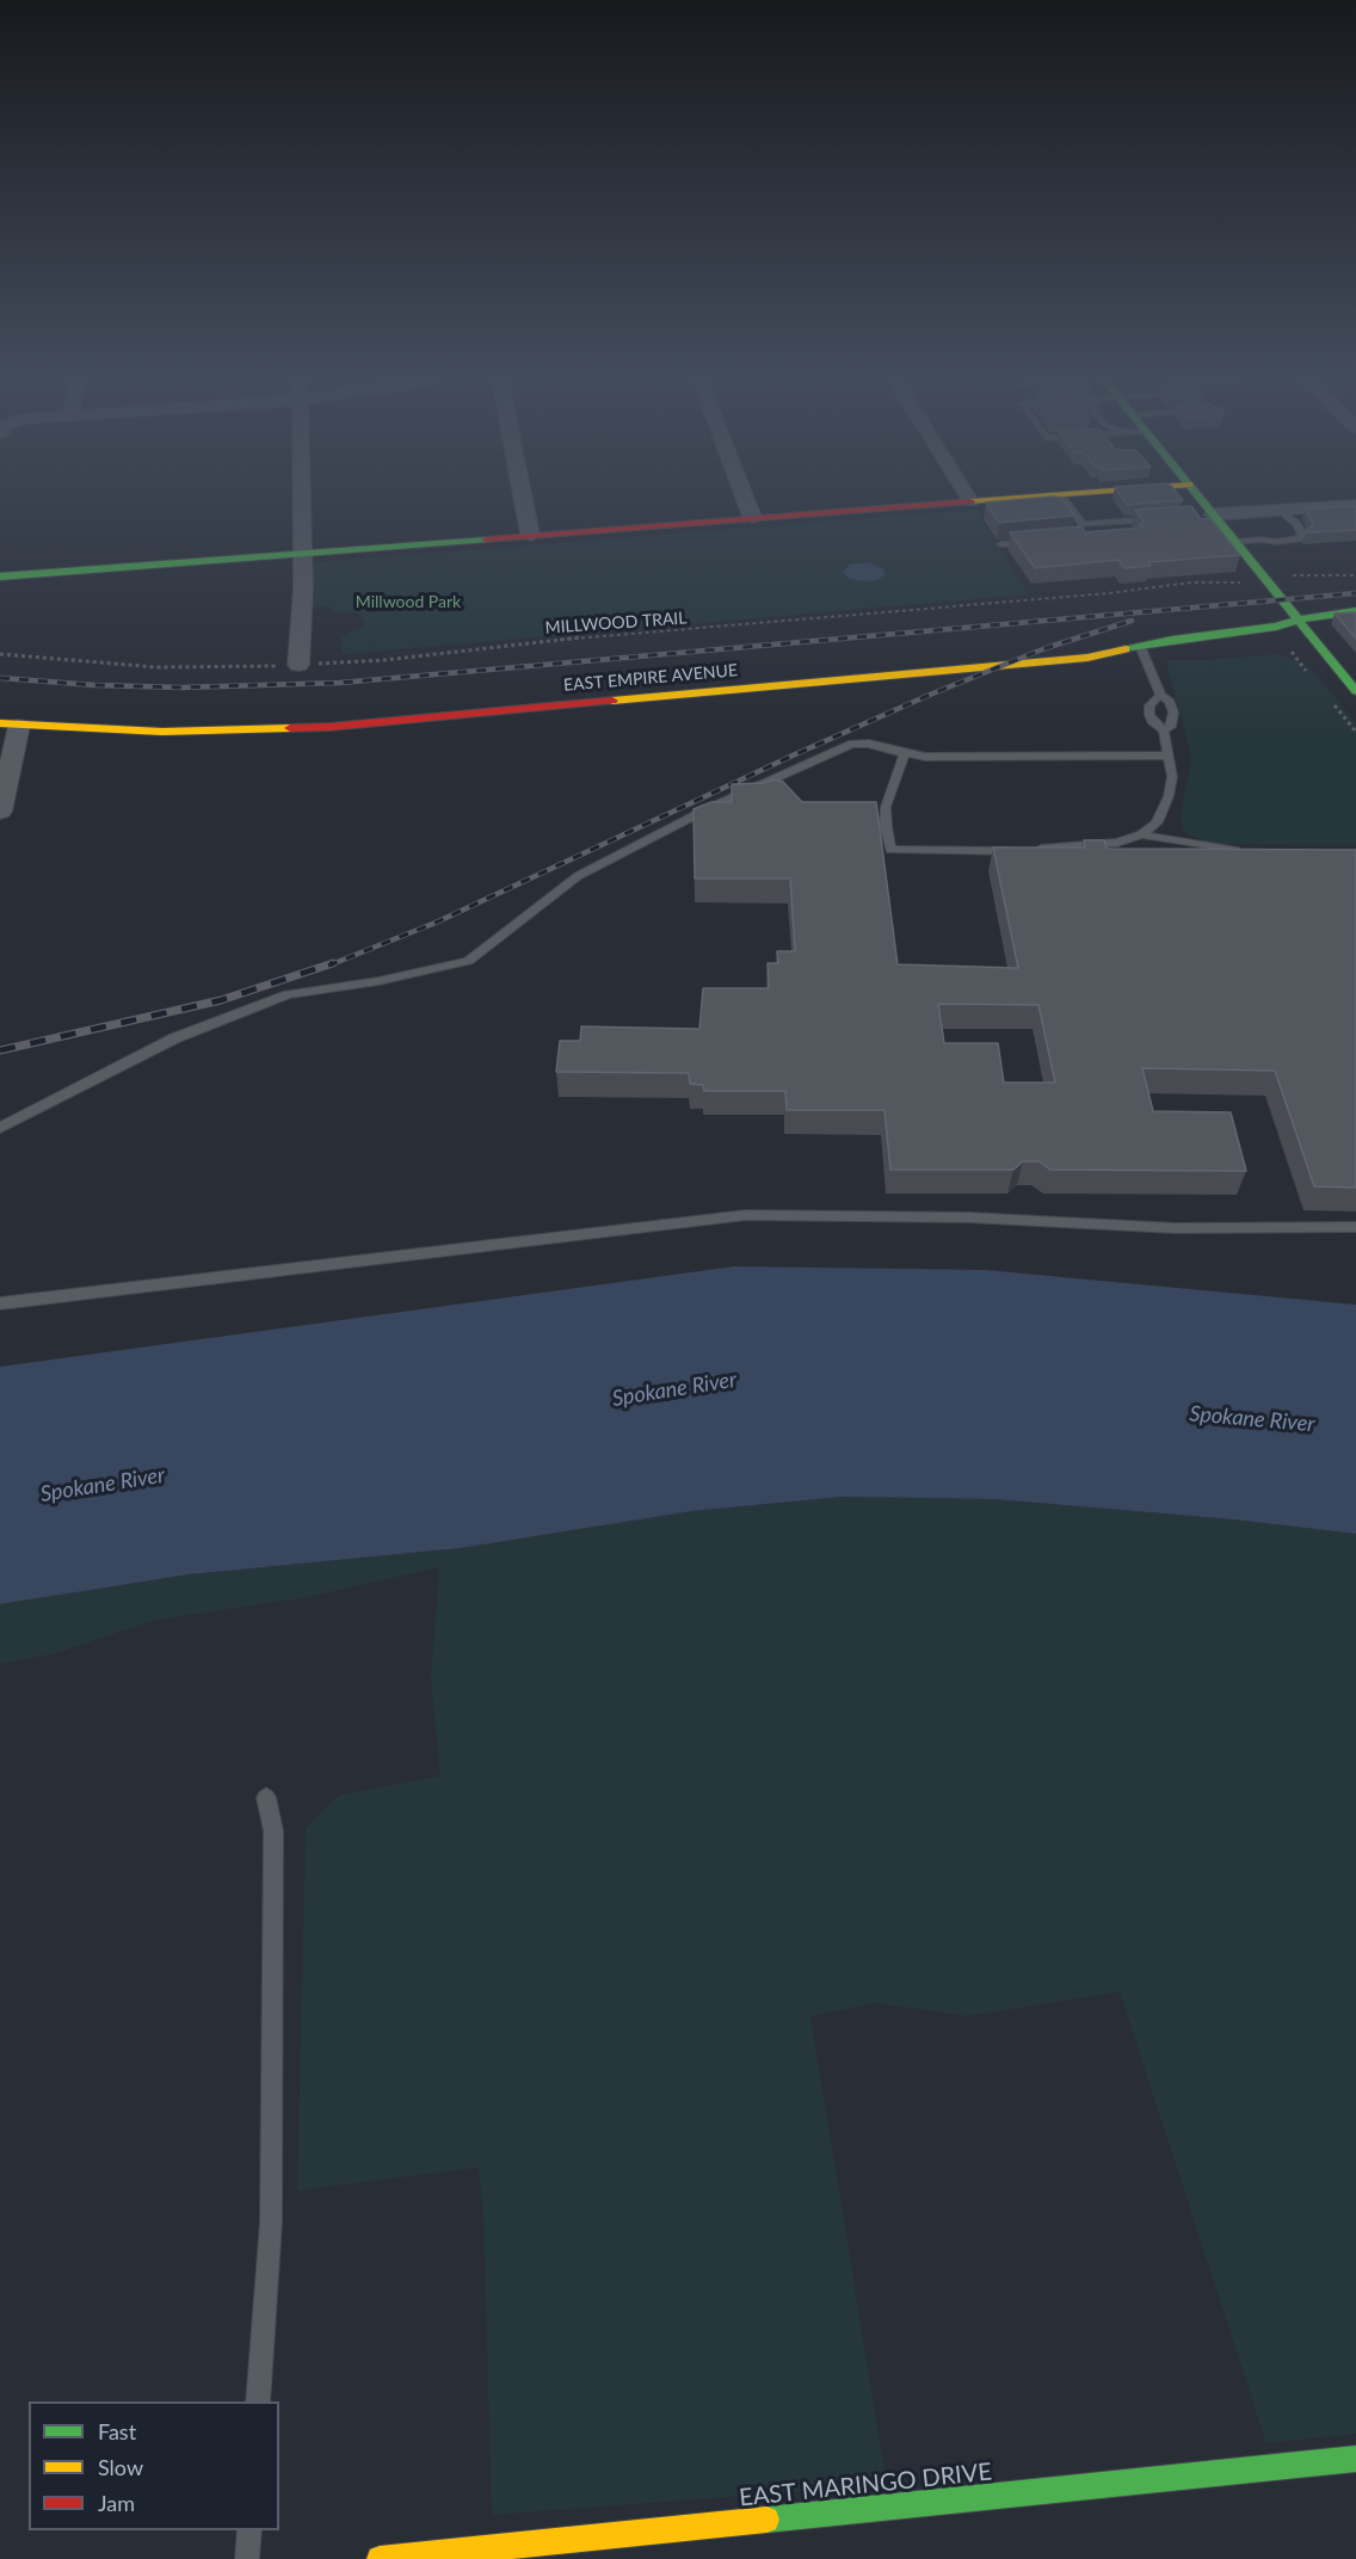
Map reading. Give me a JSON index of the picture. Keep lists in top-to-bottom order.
{
  "streets": {
    "street": ["EAST EMPIRE AVENUE", "EAST MARINGO DRIVE"],
    "path": ["MILLWOOD TRAIL"]
  },
  "water": ["Spokane River"],
  "parks": ["Millwood Park"],
  "legend": ["Fast", "Slow", "Jam"]
}
